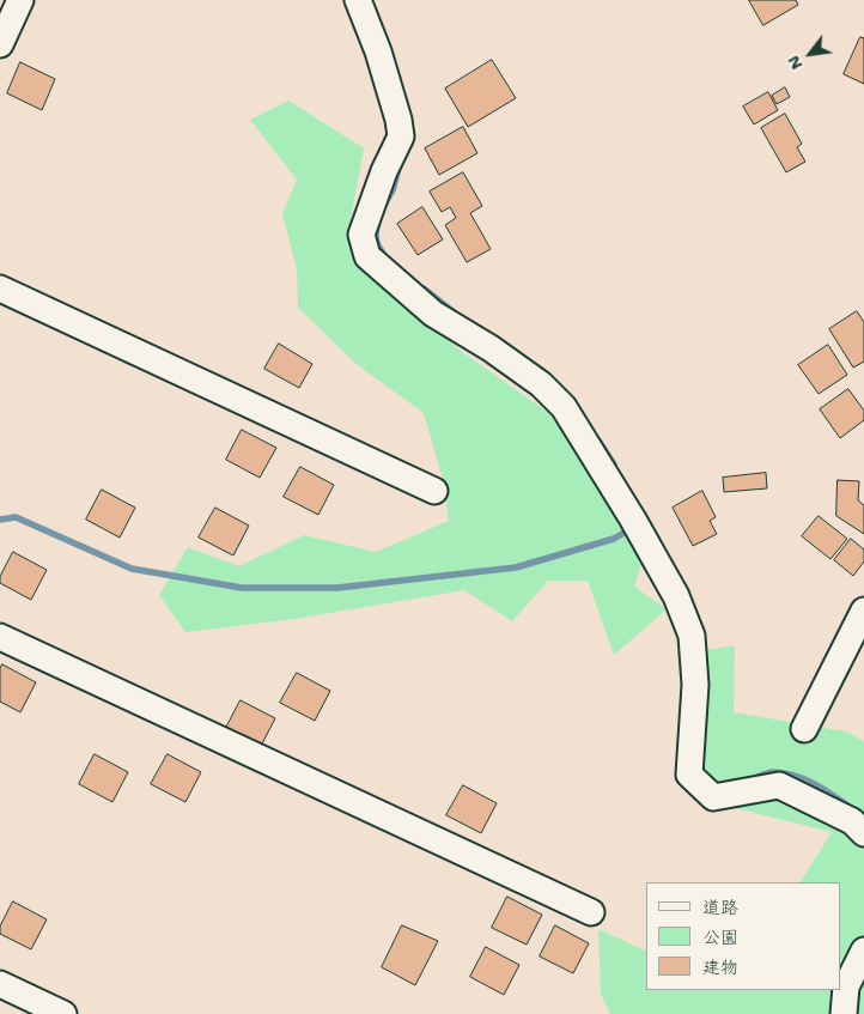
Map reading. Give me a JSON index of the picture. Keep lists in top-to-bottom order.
{
  "legend": ["道路", "公園", "建物"],
  "north": "bottom left"
}
